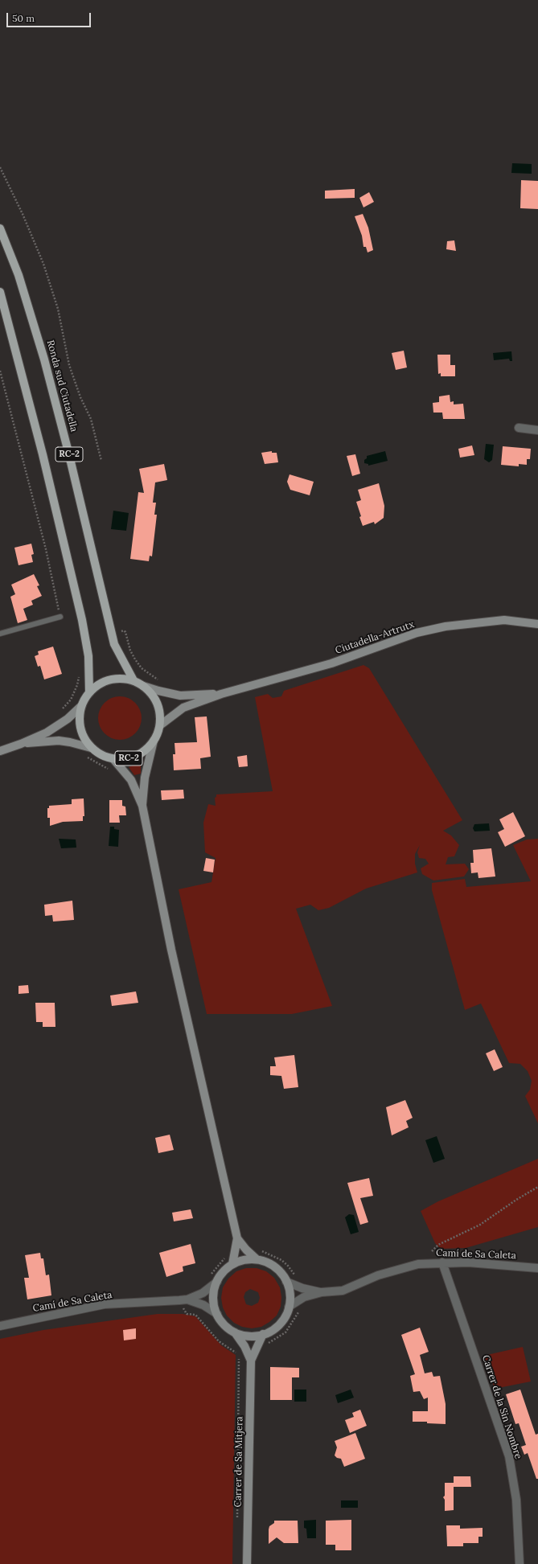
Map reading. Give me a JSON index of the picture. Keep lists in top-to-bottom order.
{
  "streets": {
    "main road": ["Ronda sud Ciutadella", "RC-2"],
    "street": [
      "Ciutadella-Artrutx",
      "Camí de Sa Caleta",
      "Carrer de la Sin Nombre",
      "Carrer de Sa Mitjera"
    ]
  },
  "crossings": [
    ["Ronda sud Ciutadella", "RC-2"],
    ["Ronda sud Ciutadella", "Ciutadella-Artrutx"],
    ["RC-2", "Ciutadella-Artrutx"],
    ["Camí de Sa Caleta", "Carrer de la Sin Nombre"],
    ["Camí de Sa Caleta", "Carrer de Sa Mitjera"]
  ],
  "scale_bar": "50 m"
}
